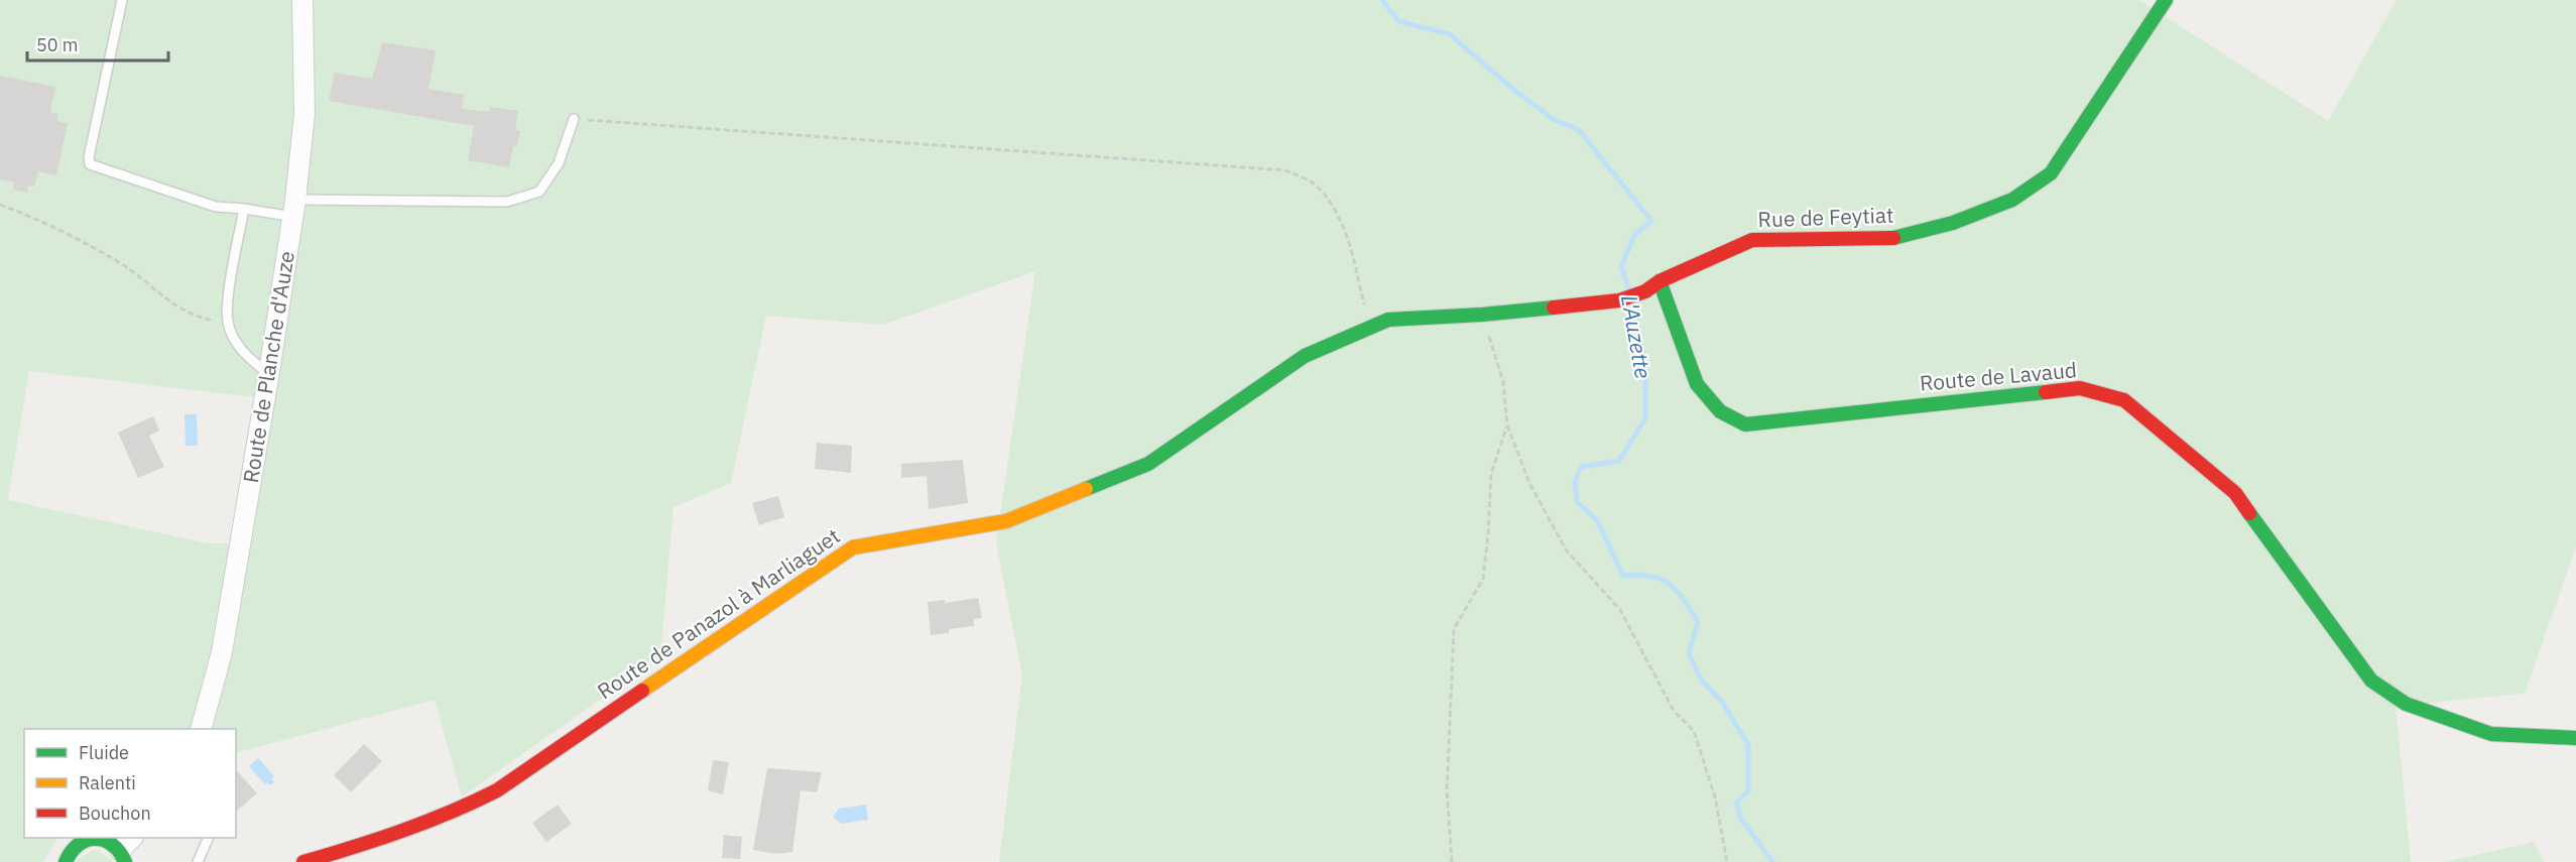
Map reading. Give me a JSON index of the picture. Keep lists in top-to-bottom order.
{
  "streets": {
    "street": [
      "Rue de Feytiat",
      "Route de Planche d'Auze",
      "Route de Lavaud",
      "Route de Panazol à Marliaguet"
    ]
  },
  "crossings": [
    ["Rue de Feytiat", "Route de Lavaud"],
    ["Rue de Feytiat", "Route de Panazol à Marliaguet"]
  ],
  "water": ["L'Auzette"],
  "legend": ["Fluide", "Ralenti", "Bouchon"],
  "scale_bar": "50 m"
}
